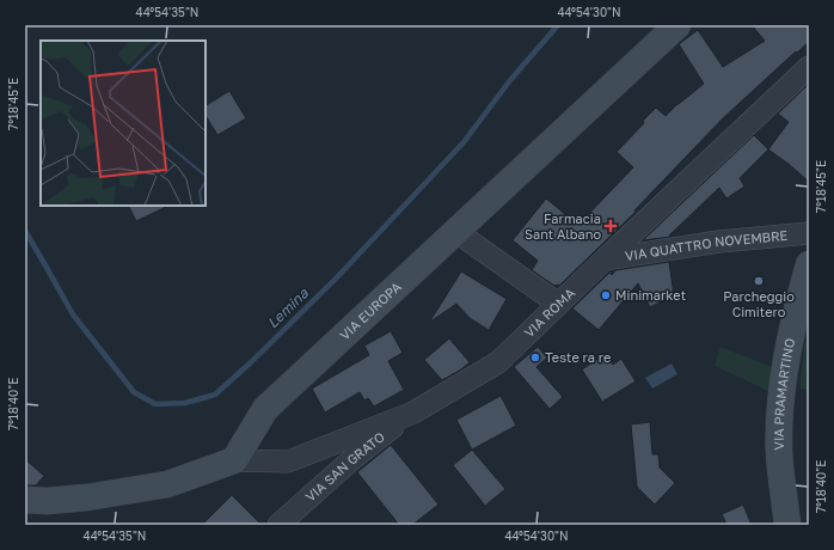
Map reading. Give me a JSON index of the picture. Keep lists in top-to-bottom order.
{
  "streets": {
    "street": [
      "VIA QUATTRO NOVEMBRE",
      "VIA EUROPA",
      "VIA ROMA",
      "VIA PRAMARTINO",
      "VIA SAN GRATO"
    ]
  },
  "crossings": [
    ["VIA QUATTRO NOVEMBRE", "VIA ROMA"],
    ["VIA EUROPA", "VIA ROMA"],
    ["VIA ROMA", "VIA SAN GRATO"]
  ],
  "water": ["Lemina"],
  "places": {
    "health": ["Farmacia Sant Albano"],
    "other": ["Parcheggio Cimitero", "Minimarket", "Teste ra re"]
  },
  "coordinates": [
    "44°54'35\"N",
    "44°54'30\"N",
    "7°18'45\"E",
    "7°18'40\"E"
  ]
}
